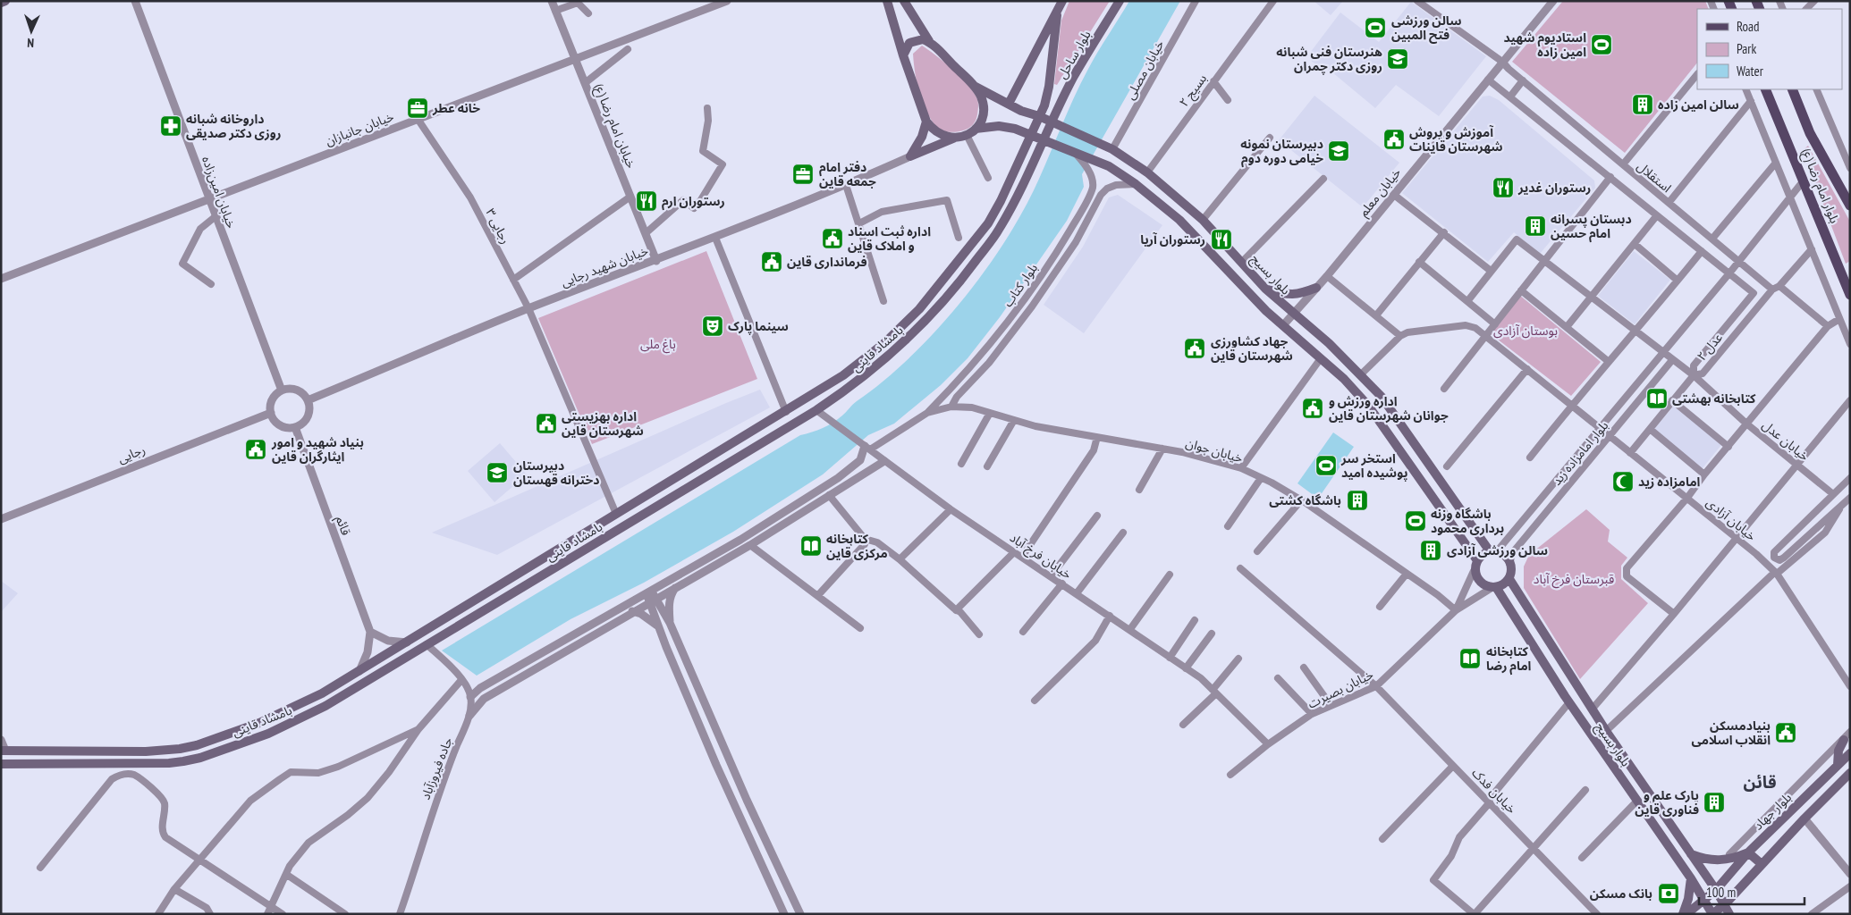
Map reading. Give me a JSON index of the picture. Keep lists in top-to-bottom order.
{
  "streets": {
    "main road": [
      "بلوار ساحل",
      "بلوار امام رضا (ع)",
      "بلوار بسیج",
      "بامشاد قاینی",
      "بلوار جهاد"
    ],
    "street": [
      "خیابان مصلی",
      "بسیج ۲",
      "خیابان امام رضا (ع)",
      "خیابان جانبازان",
      "استقلال",
      "خیابان امین‌زاده",
      "خیابان معلم",
      "رجایی ۳",
      "خیابان شهید رجایی",
      "بلوار کتاب",
      "عدل ۲",
      "خیابان عدل",
      "خیابان جوان",
      "بلوار امامزاده زید",
      "رجایی",
      "خیابان آزادی",
      "قائم",
      "خیابان فرخ آباد",
      "خیابان بصیرت",
      "جاده فیروزآباد",
      "خیابان فدک"
    ]
  },
  "crossings": [
    ["بلوار ساحل", "بلوار بسیج"],
    ["بلوار ساحل", "بامشاد قاینی"],
    ["خیابان مصلی", "بلوار بسیج"],
    ["بسیج ۲", "بلوار بسیج"],
    ["خیابان امام رضا (ع)", "خیابان جانبازان"],
    ["خیابان امام رضا (ع)", "خیابان شهید رجایی"],
    ["خیابان جانبازان", "خیابان امین‌زاده"],
    ["خیابان جانبازان", "رجایی ۳"],
    ["استقلال", "خیابان معلم"],
    ["استقلال", "عدل ۲"],
    ["استقلال", "بلوار امامزاده زید"],
    ["بلوار امام رضا (ع)", "بلوار امامزاده زید"],
    ["خیابان امین‌زاده", "خیابان شهید رجایی"],
    ["خیابان امین‌زاده", "رجایی"],
    ["خیابان امین‌زاده", "قائم"],
    ["خیابان معلم", "بلوار بسیج"],
    ["رجایی ۳", "خیابان شهید رجایی"],
    ["رجایی ۳", "بامشاد قاینی"],
    ["خیابان شهید رجایی", "رجایی"],
    ["خیابان شهید رجایی", "قائم"],
    ["بلوار بسیج", "بلوار امامزاده زید"],
    ["بلوار بسیج", "بلوار جهاد"],
    ["بلوار کتاب", "خیابان جوان"],
    ["عدل ۲", "خیابان عدل"],
    ["عدل ۲", "بلوار امامزاده زید"],
    ["بامشاد قاینی", "قائم"],
    ["بامشاد قاینی", "خیابان فرخ آباد"],
    ["خیابان عدل", "بلوار امامزاده زید"],
    ["خیابان جوان", "خیابان بصیرت"],
    ["بلوار امامزاده زید", "خیابان آزادی"],
    ["رجایی", "قائم"],
    ["خیابان فرخ آباد", "خیابان بصیرت"],
    ["خیابان بصیرت", "خیابان فدک"]
  ],
  "districts": ["قائن"],
  "parks": ["بوستان آزادی", "باغ ملی", "قبرستان فرخ آباد"],
  "places": {
    "sports": [
      "سالن ورزشی فتح المبین",
      "استادیوم شهید امین زاده",
      "استخر سر پوشیده امید",
      "باشگاه وزنه برداری محمود"
    ],
    "school or university": ["هنرستان فنی شبانه روزی دکتر چمران", "دبیرستان نمونه خیامی دوره دوم", "دبیرستان دخترانه قهستان"],
    "building": [
      "سالن امین زاده",
      "دبستان پسرانه امام حسین",
      "باشگاه کشتی",
      "سالن ورزشی آزادی",
      "پارک علم و فناوری قاین"
    ],
    "office": ["خانه عطر", "دفتر امام جمعه قاین"],
    "pharmacy": ["داروخانه شبانه روزی دکتر صدیقی"],
    "public building": [
      "آموزش و پروش شهرستان قاینات",
      "اداره ثبت اسناد و املاک قاین",
      "فرمانداری قاین",
      "جهاد کشاورزی شهرستان قاین",
      "اداره ورزش و جوانان شهرستان قاین",
      "اداره بهزیستی شهرستان قاین",
      "بنیاد شهید و امور ایثارگران قاین",
      "بنیادمسکن انقلاب اسلامی"
    ],
    "restaurant": ["رستوران غدیر", "رستوران ارم", "رستوران آریا"],
    "theatre": ["سینما پارک"],
    "library": ["کتابخانه بهشتی", "کتابخانه مرکزی قاین", "کتابخانه امام رضا"],
    "mosque": ["امامزاده زید"],
    "bank": ["بانک مسکن"]
  },
  "legend": ["Road", "Park", "Water"],
  "scale_bar": "100 m",
  "north": "bottom"
}
